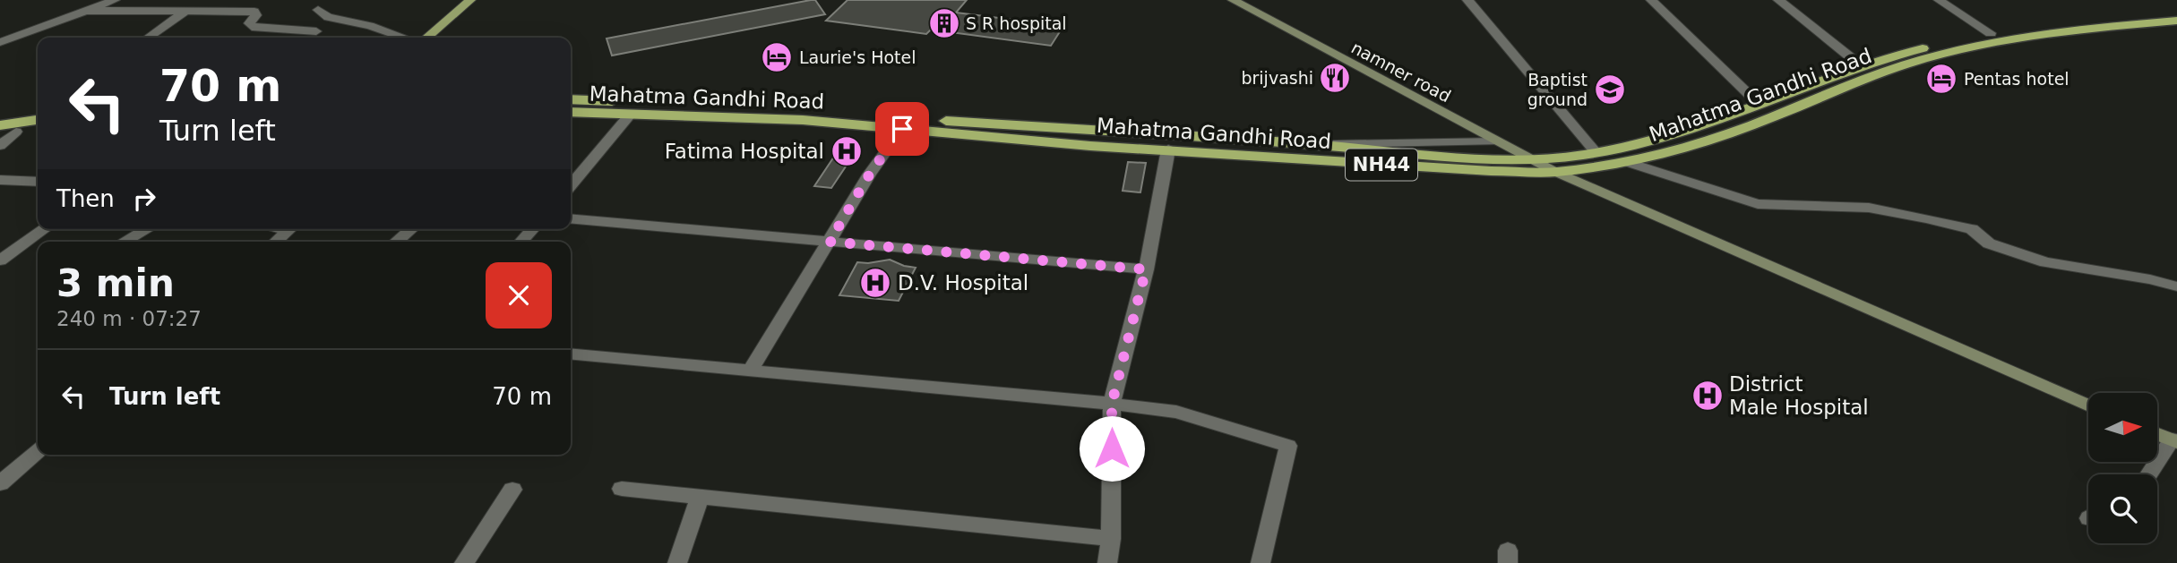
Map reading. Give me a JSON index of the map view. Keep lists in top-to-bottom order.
{
  "streets": {
    "highway": ["Mahatma Gandhi Road", "NH44"],
    "main road": ["namner road"]
  },
  "crossings": [
    ["namner road", "Mahatma Gandhi Road"]
  ],
  "places": {
    "building": ["S R hospital"],
    "hotel": ["Laurie's Hotel", "Pentas hotel"],
    "restaurant": ["brijvashi"],
    "school or university": ["Baptist ground"],
    "hospital": ["Fatima Hospital", "D.V. Hospital", "District Male Hospital"]
  },
  "north": "right",
  "page": {
    "turn": ["70 m", "Turn left"],
    "then": "Then",
    "heading": ["3 min", "240 m · 07:27"],
    "list": [
      {
        "name": "Turn left",
        "value": "70 m"
      }
    ]
  }
}
